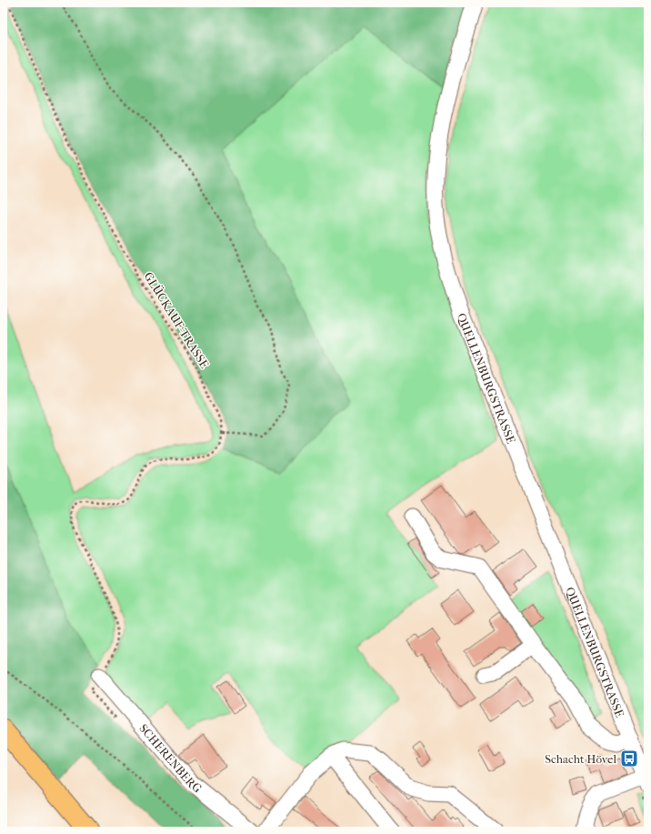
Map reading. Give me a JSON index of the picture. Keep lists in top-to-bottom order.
{
  "streets": {
    "street": ["QUELLENBURGSTRASSE", "SCHERENBERG"],
    "path": ["GLÜCKAUF-TRASSE"]
  },
  "places": {
    "bus stop": ["Schacht Hövel"]
  }
}
